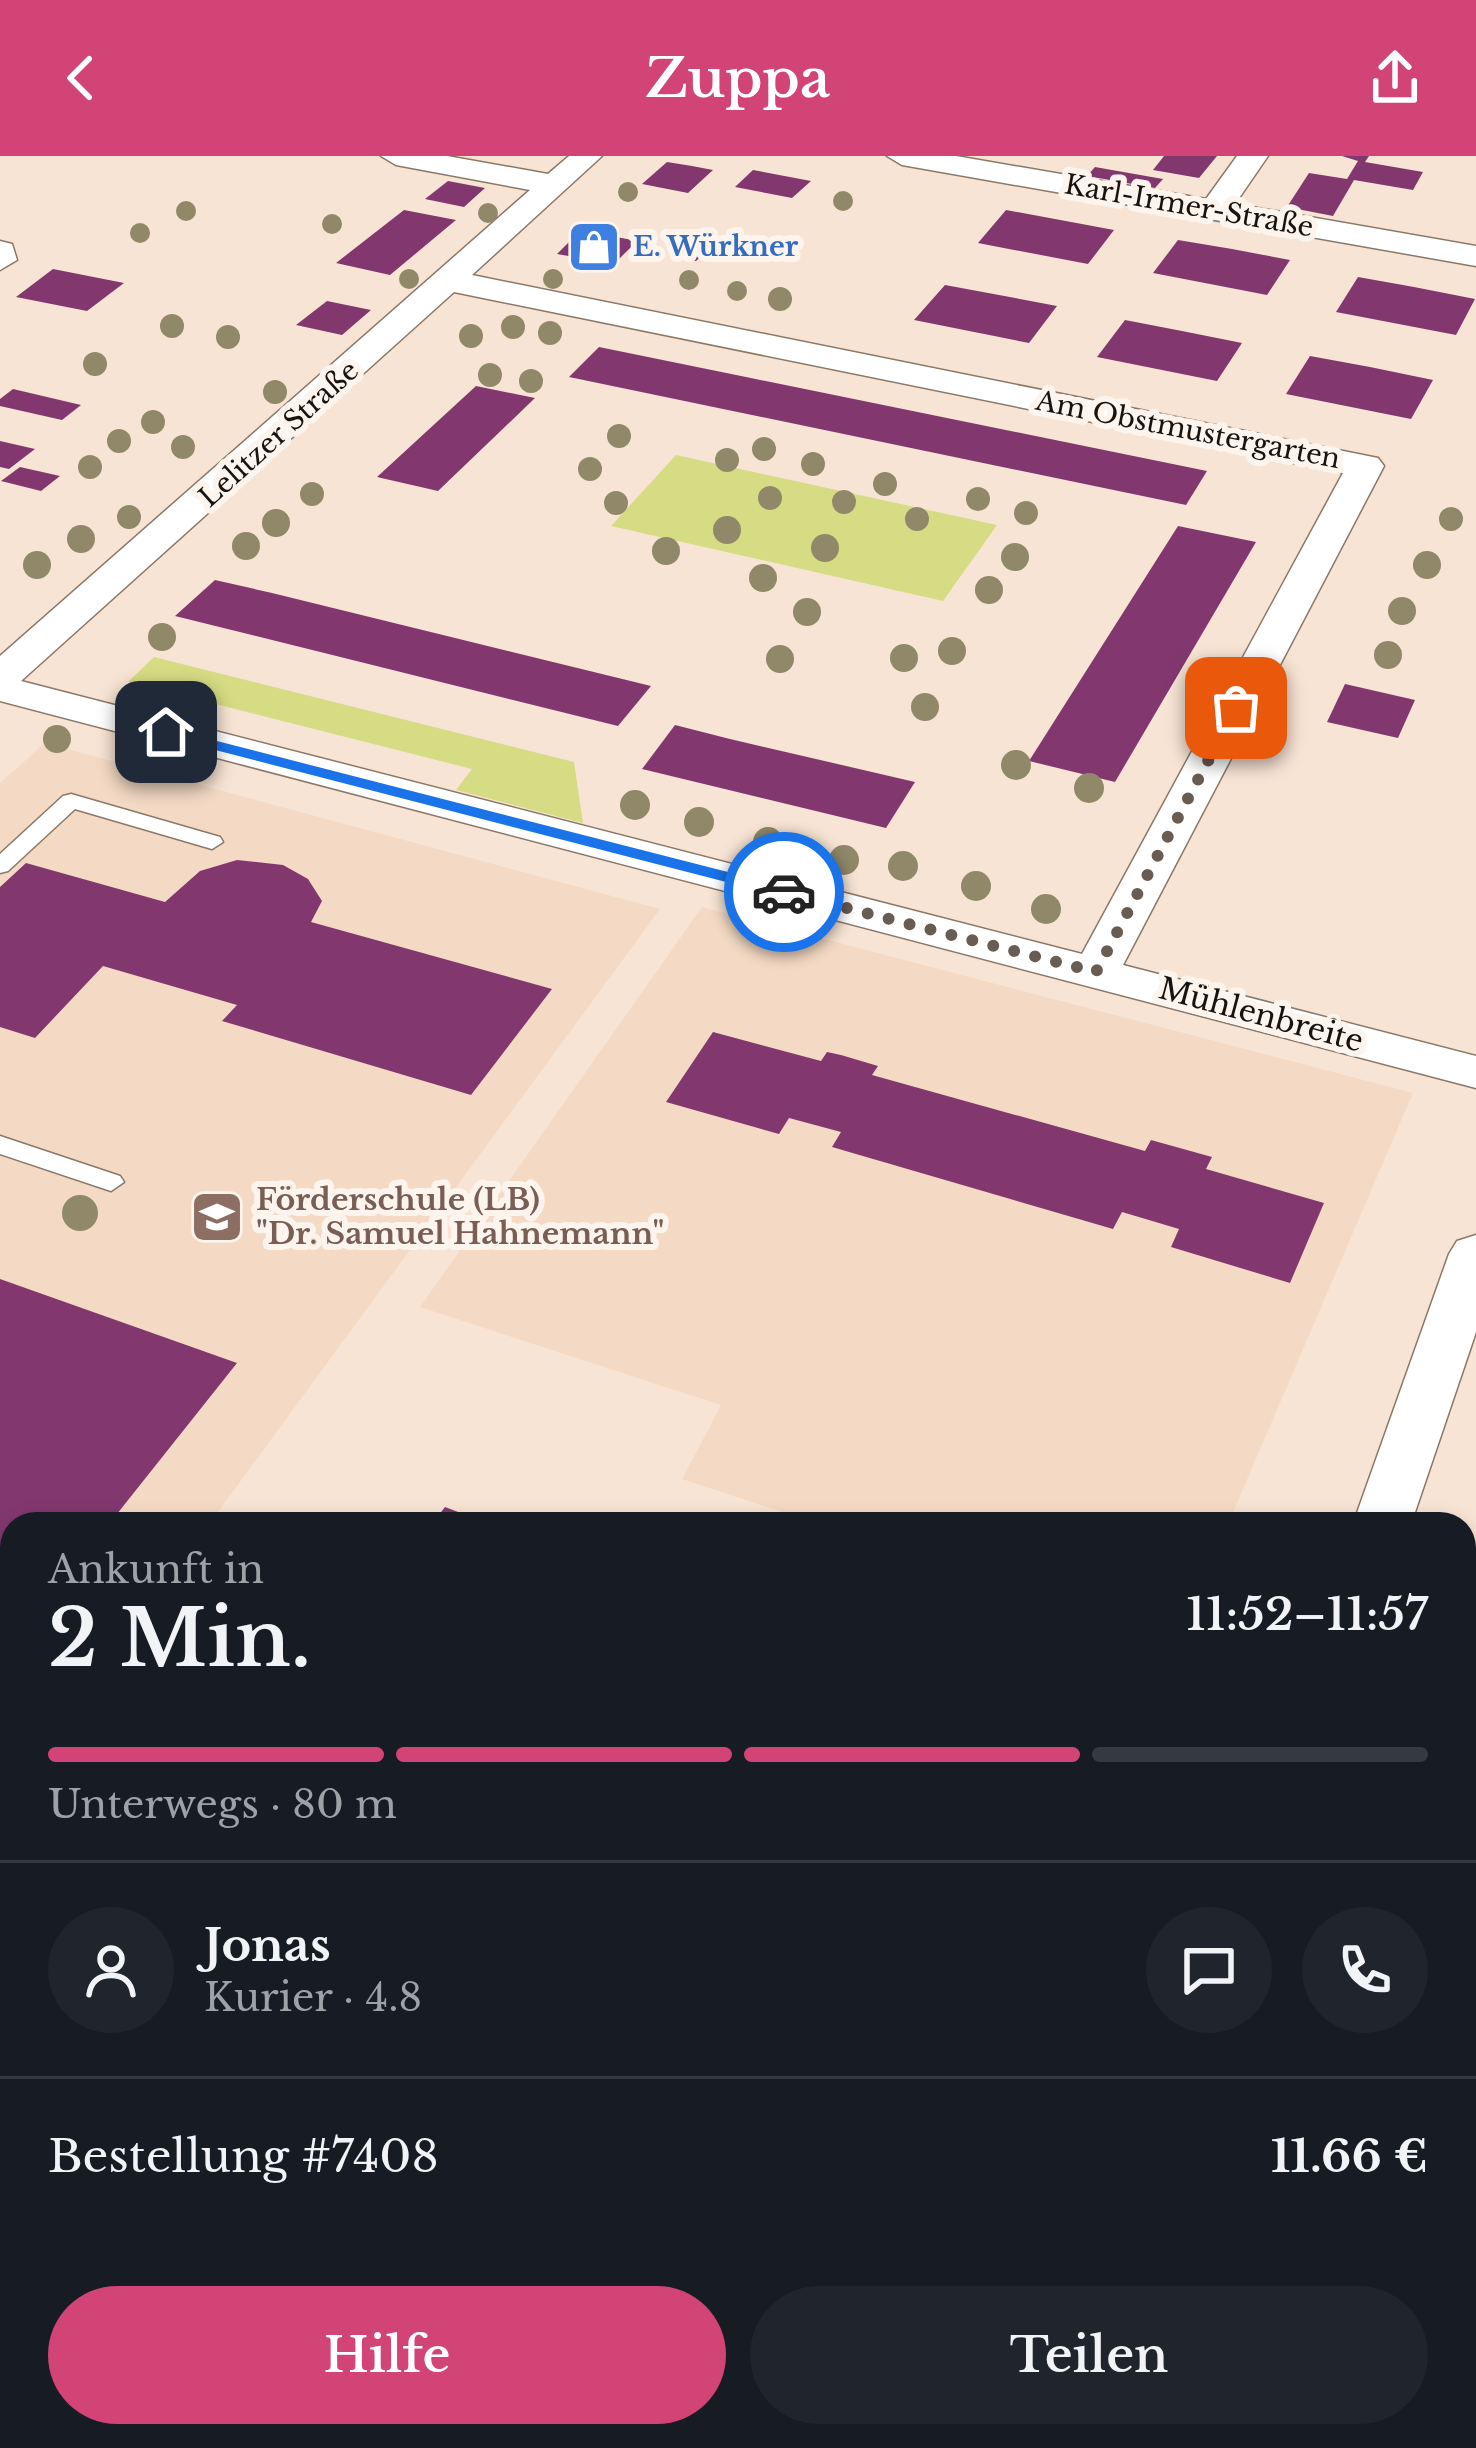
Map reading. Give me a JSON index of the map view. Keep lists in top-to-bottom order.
{
  "streets": {
    "street": [
      "Karl-Irmer-Straße",
      "Am Obstmustergarten",
      "Lelitzer Straße",
      "Mühlenbreite"
    ]
  },
  "crossings": [
    ["Am Obstmustergarten", "Lelitzer Straße"],
    ["Am Obstmustergarten", "Mühlenbreite"]
  ],
  "places": {
    "shop": ["E. Würkner"],
    "school or university": ["Förderschule (LB) \"Dr. Samuel Hahnemann\""]
  },
  "page": {
    "header": "Zuppa",
    "heading": ["2 Min.", "Ankunft in", "11:52–11:57"],
    "panel": [
      "Jonas",
      "Kurier · 4.8",
      "Bestellung #7408",
      "11.66 €"
    ],
    "bar": "Unterwegs · 80 m",
    "buttons": ["Hilfe", "Teilen"]
  }
}
